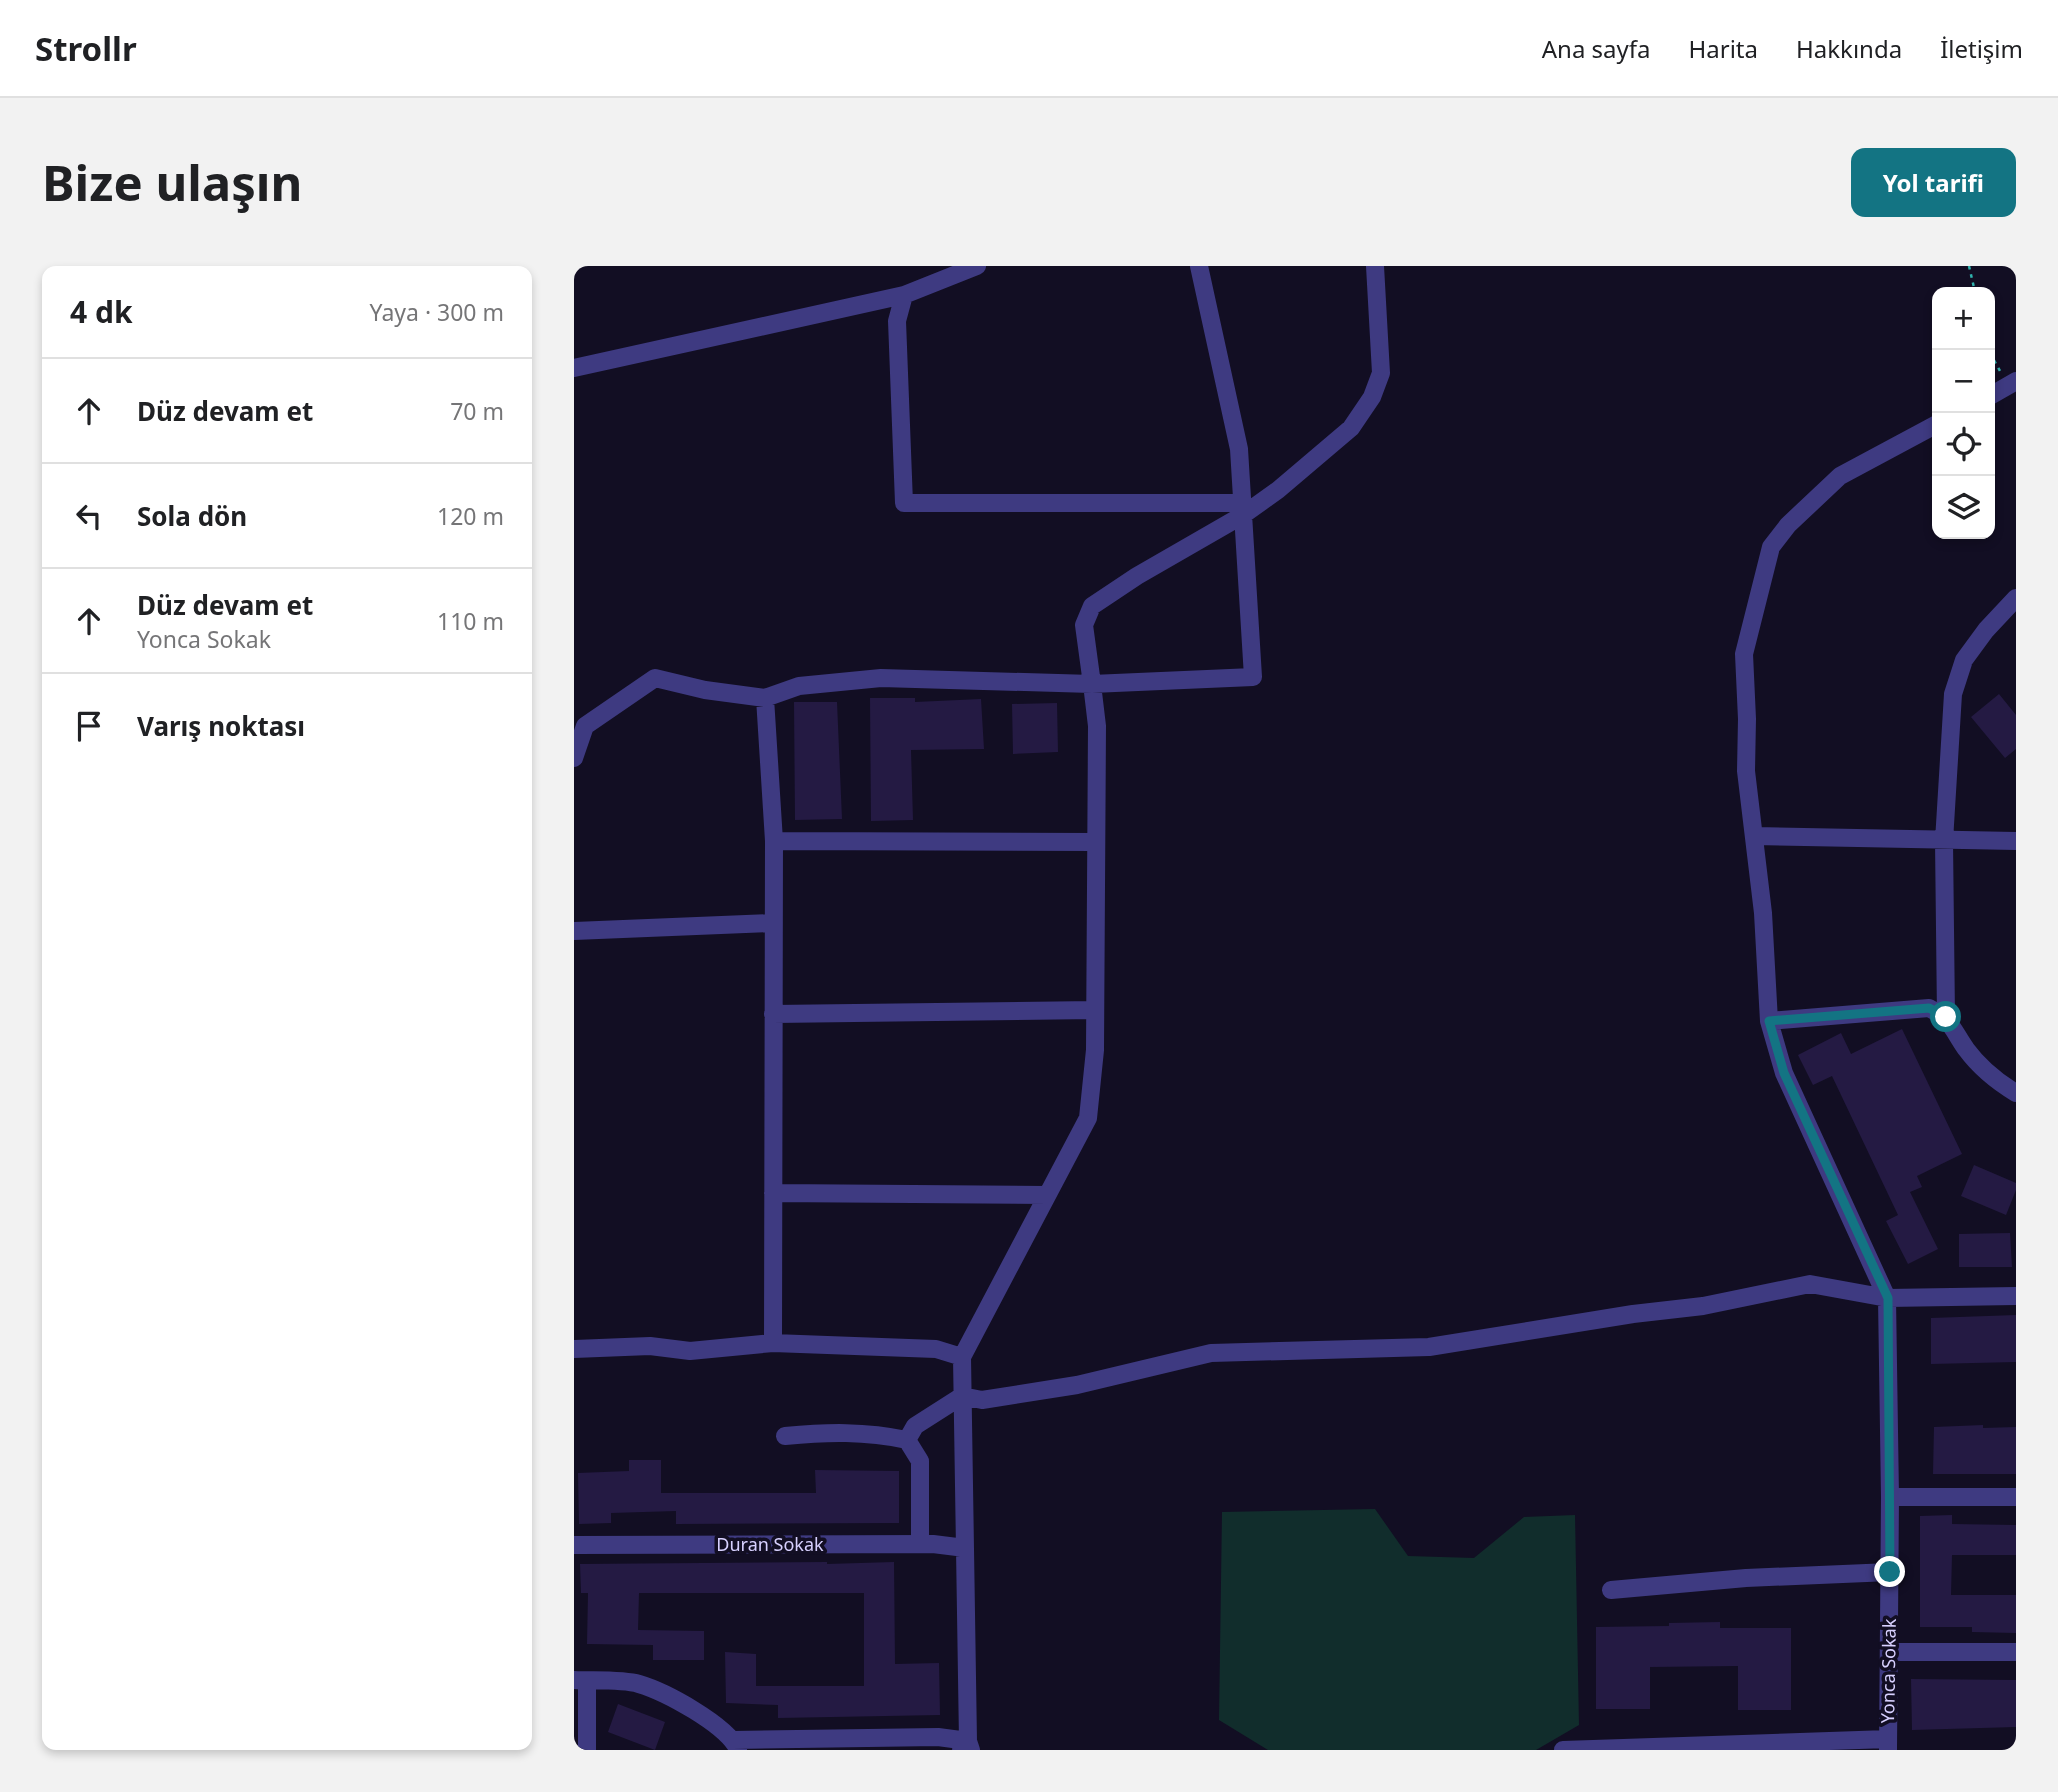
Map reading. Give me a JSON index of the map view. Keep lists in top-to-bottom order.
{
  "streets": {
    "street": ["Duran Sokak", "Yonca Sokak"]
  },
  "page": {
    "header": "Strollr",
    "nav": [
      "Ana sayfa",
      "Harita",
      "Hakkında",
      "İletişim"
    ],
    "buttons": "Yol tarifi",
    "title": "Bize ulaşın",
    "heading": ["4 dk", "Yaya · 300 m"],
    "map_buttons": ["+", "−"],
    "list": [
      ["Düz devam et", "70 m"],
      ["Sola dön", "120 m"],
      ["Düz devam et", "Yonca Sokak", "110 m"],
      "Varış noktası"
    ]
  }
}
